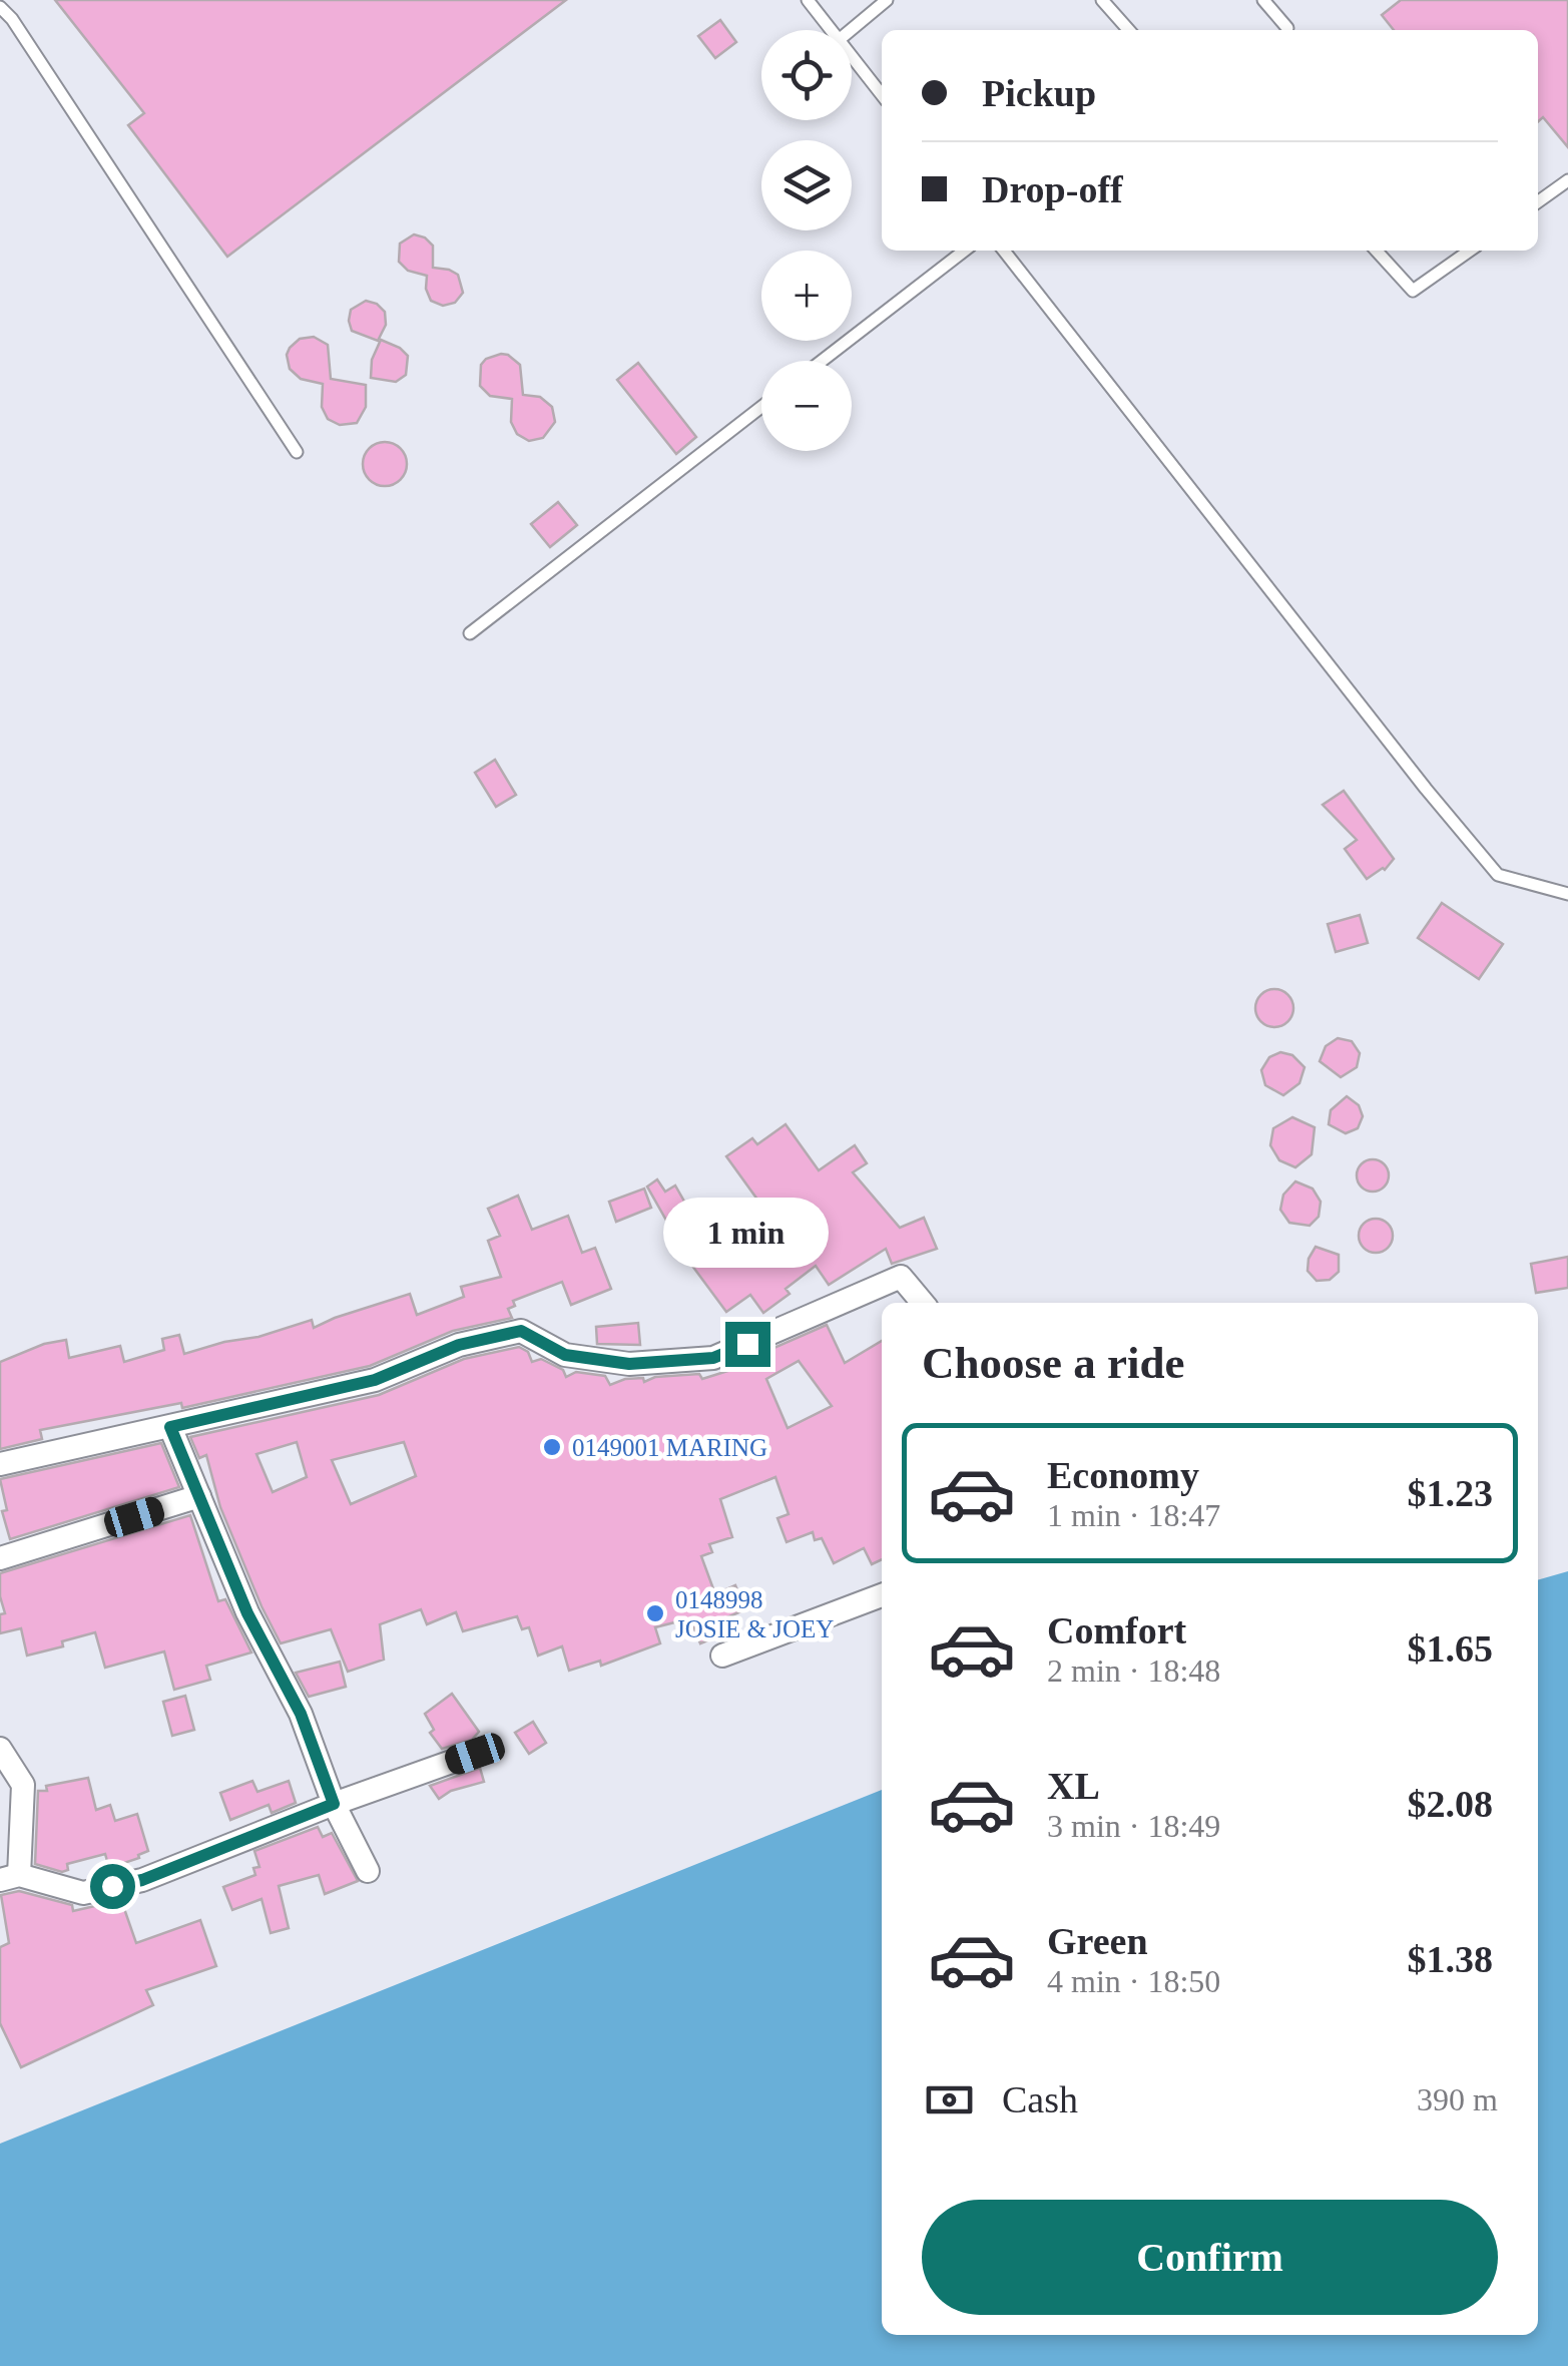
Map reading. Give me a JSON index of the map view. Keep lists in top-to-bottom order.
{
  "places": ["0149001 MARING", "0148998 JOSIE & JOEY"],
  "page": {
    "map_buttons": ["+", "−"],
    "banner": ["Pickup", "Drop-off"],
    "bubble": "1 min",
    "heading": "Choose a ride",
    "list": [
      {
        "name": "Economy",
        "note": "1 min · 18:47",
        "value": "$1.23"
      },
      {
        "name": "Comfort",
        "note": "2 min · 18:48",
        "value": "$1.65"
      },
      {
        "name": "XL",
        "note": "3 min · 18:49",
        "value": "$2.08"
      },
      {
        "name": "Green",
        "note": "4 min · 18:50",
        "value": "$1.38"
      }
    ],
    "pay": ["Cash", "390 m"],
    "buttons": "Confirm"
  }
}
